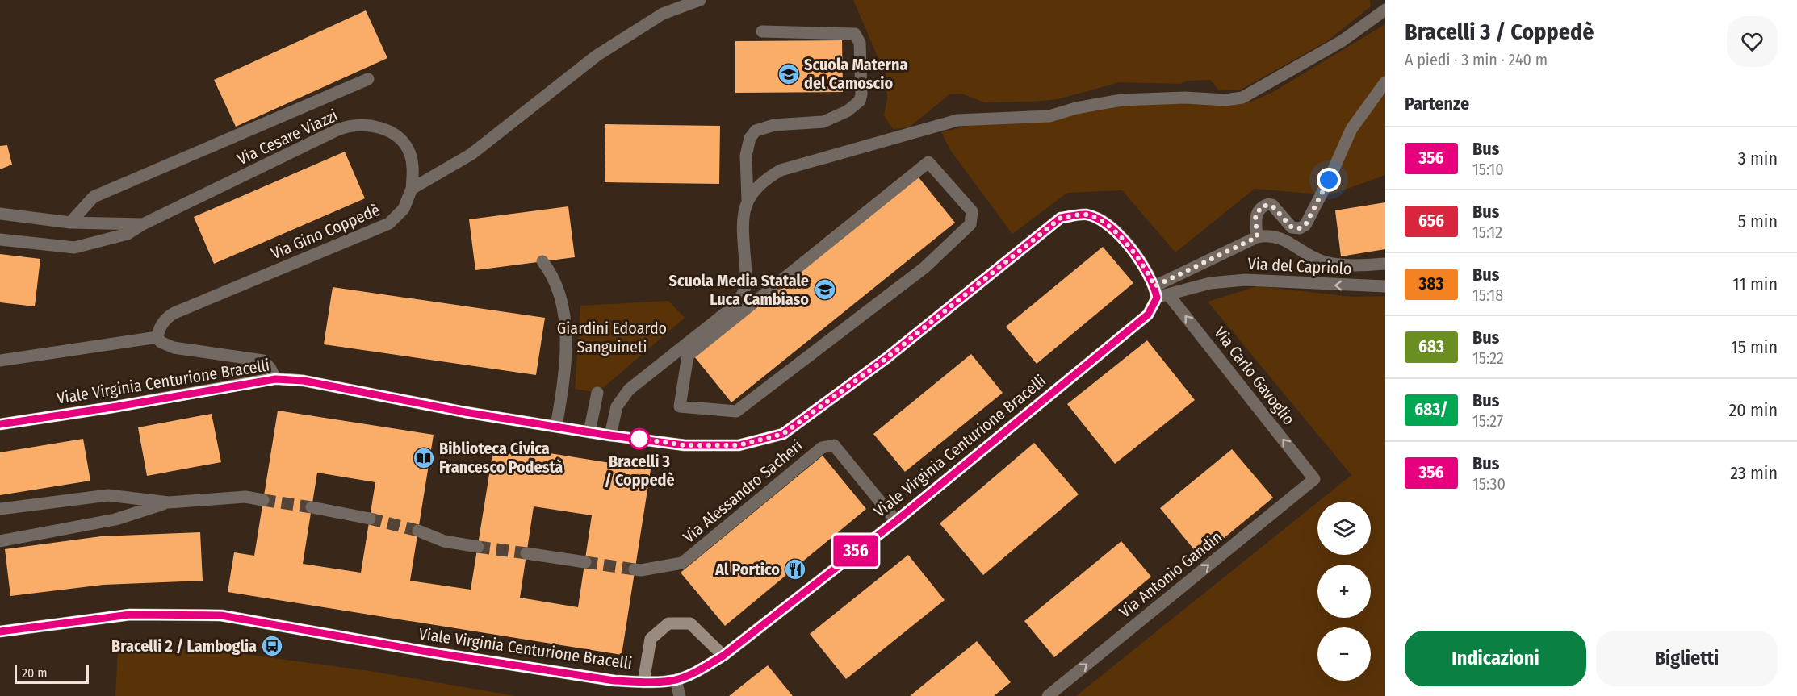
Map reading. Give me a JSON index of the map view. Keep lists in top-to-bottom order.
{
  "streets": {
    "street": [
      "Via Cesare Viazzi",
      "Via Gino Coppedè",
      "Via del Capriolo",
      "Via Carlo Gavoglio",
      "Viale Virginia Centurione Bracelli",
      "Via Alessandro Sacheri",
      "Via Antonio Gandin"
    ]
  },
  "crossings": [
    ["Via Cesare Viazzi", "Via Gino Coppedè"],
    ["Via del Capriolo", "Via Carlo Gavoglio"],
    ["Via del Capriolo", "Viale Virginia Centurione Bracelli"],
    ["Via Carlo Gavoglio", "Viale Virginia Centurione Bracelli"],
    ["Via Carlo Gavoglio", "Via Antonio Gandin"],
    ["Viale Virginia Centurione Bracelli", "Via Alessandro Sacheri"]
  ],
  "one_way": ["Via Carlo Gavoglio", "Via Antonio Gandin"],
  "parks": ["Giardini Edoardo Sanguineti"],
  "places": {
    "school or university": ["Scuola Materna del Camoscio", "Scuola Media Statale Luca Cambiaso"],
    "other": ["Bracelli 3 / Coppedè"],
    "library": ["Biblioteca Civica Francesco Podestà"],
    "restaurant": ["Al Portico"],
    "bus stop": ["Bracelli 2 / Lamboglia"]
  },
  "lines": ["bus line 356"],
  "scale_bar": "20 m",
  "page": {
    "on_map": "356",
    "heading": [
      ["Bracelli 3 / Coppedè", "A piedi · 3 min · 240 m"],
      "Partenze"
    ],
    "list": [
      {
        "mark": "356",
        "name": "Bus",
        "note": "15:10",
        "value": "3 min"
      },
      {
        "mark": "656",
        "name": "Bus",
        "note": "15:12",
        "value": "5 min"
      },
      {
        "mark": "383",
        "name": "Bus",
        "note": "15:18",
        "value": "11 min"
      },
      {
        "mark": "683",
        "name": "Bus",
        "note": "15:22",
        "value": "15 min"
      },
      {
        "mark": "683/",
        "name": "Bus",
        "note": "15:27",
        "value": "20 min"
      },
      {
        "mark": "356",
        "name": "Bus",
        "note": "15:30",
        "value": "23 min"
      }
    ],
    "map_buttons": ["+", "−"],
    "buttons": ["Indicazioni", "Biglietti"],
    "scale": "20 m"
  }
}
